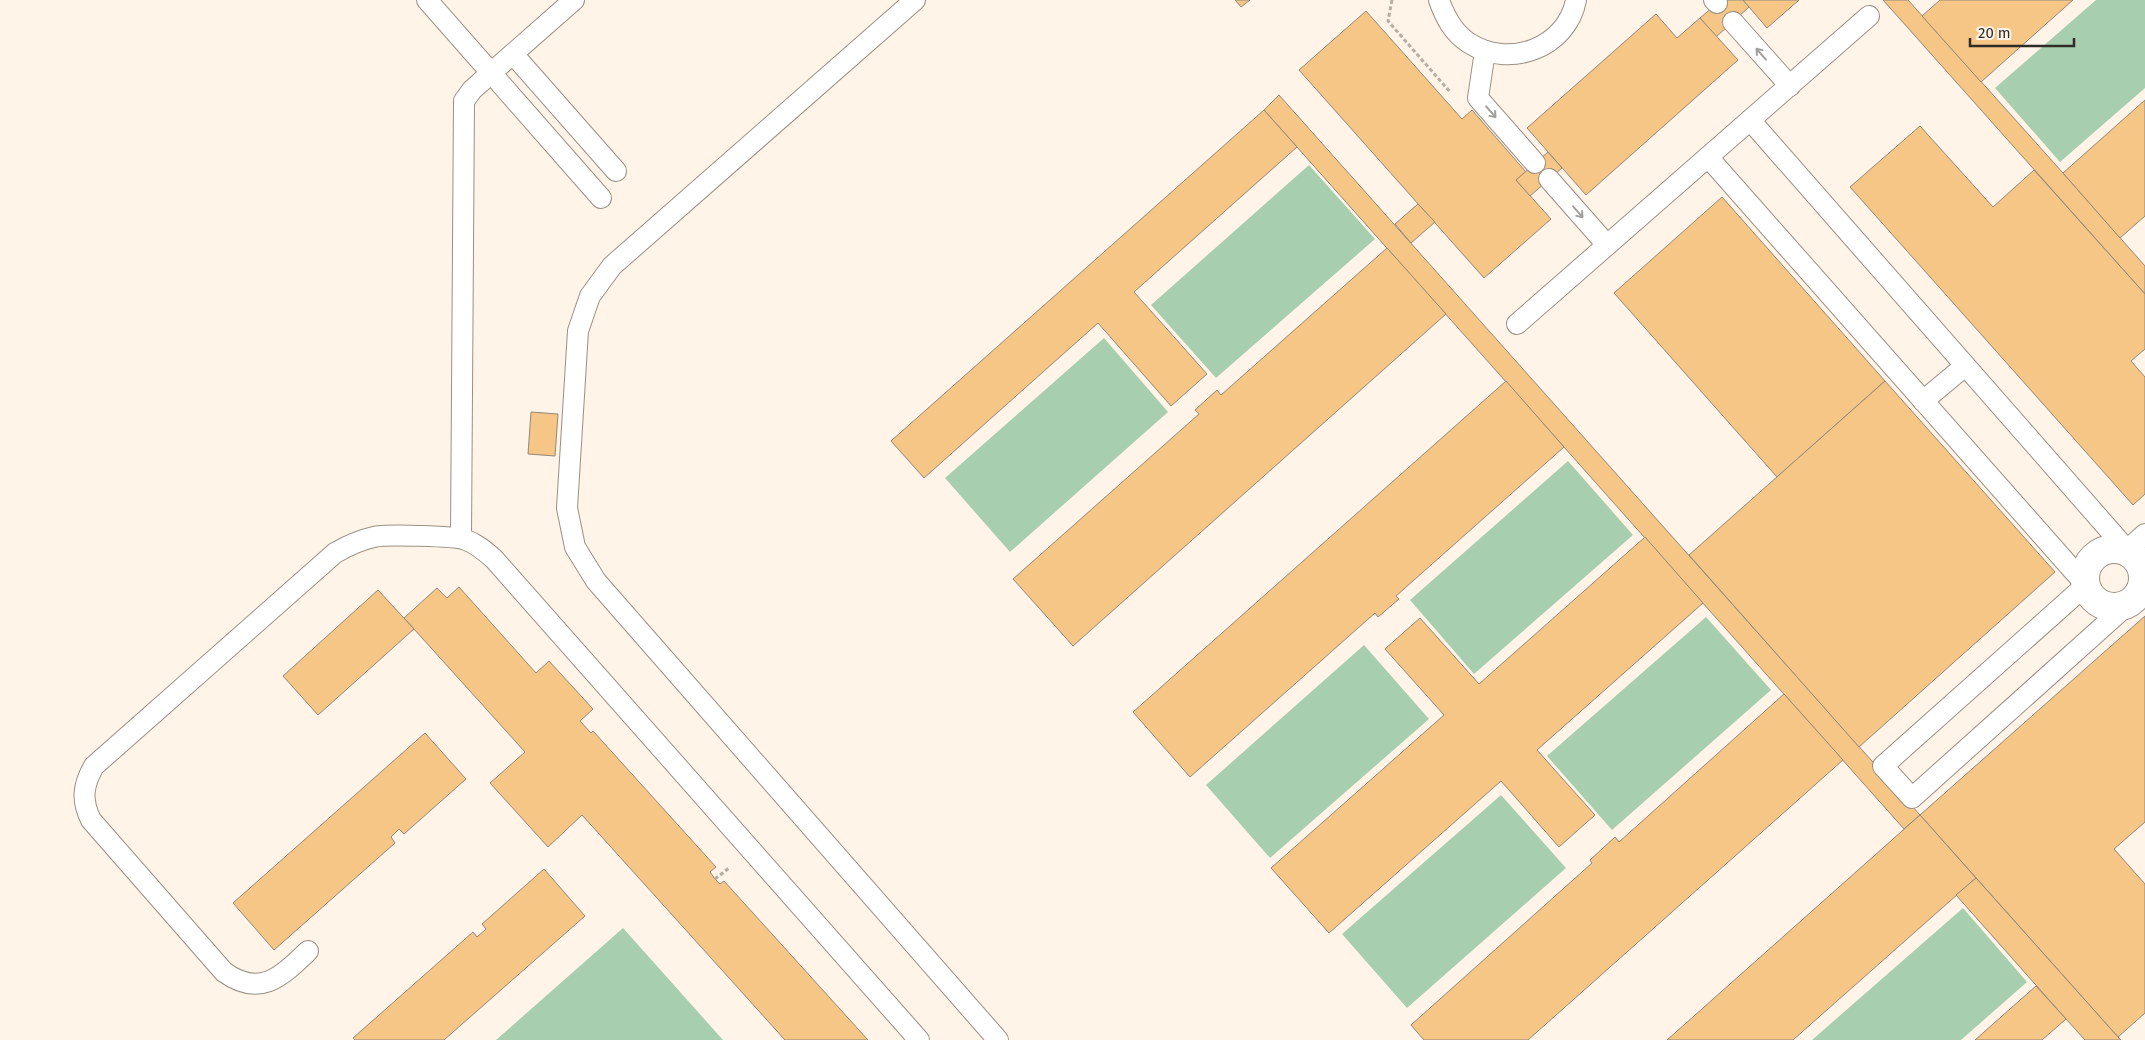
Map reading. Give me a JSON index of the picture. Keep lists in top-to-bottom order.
{
  "scale_bar": "20 m"
}
